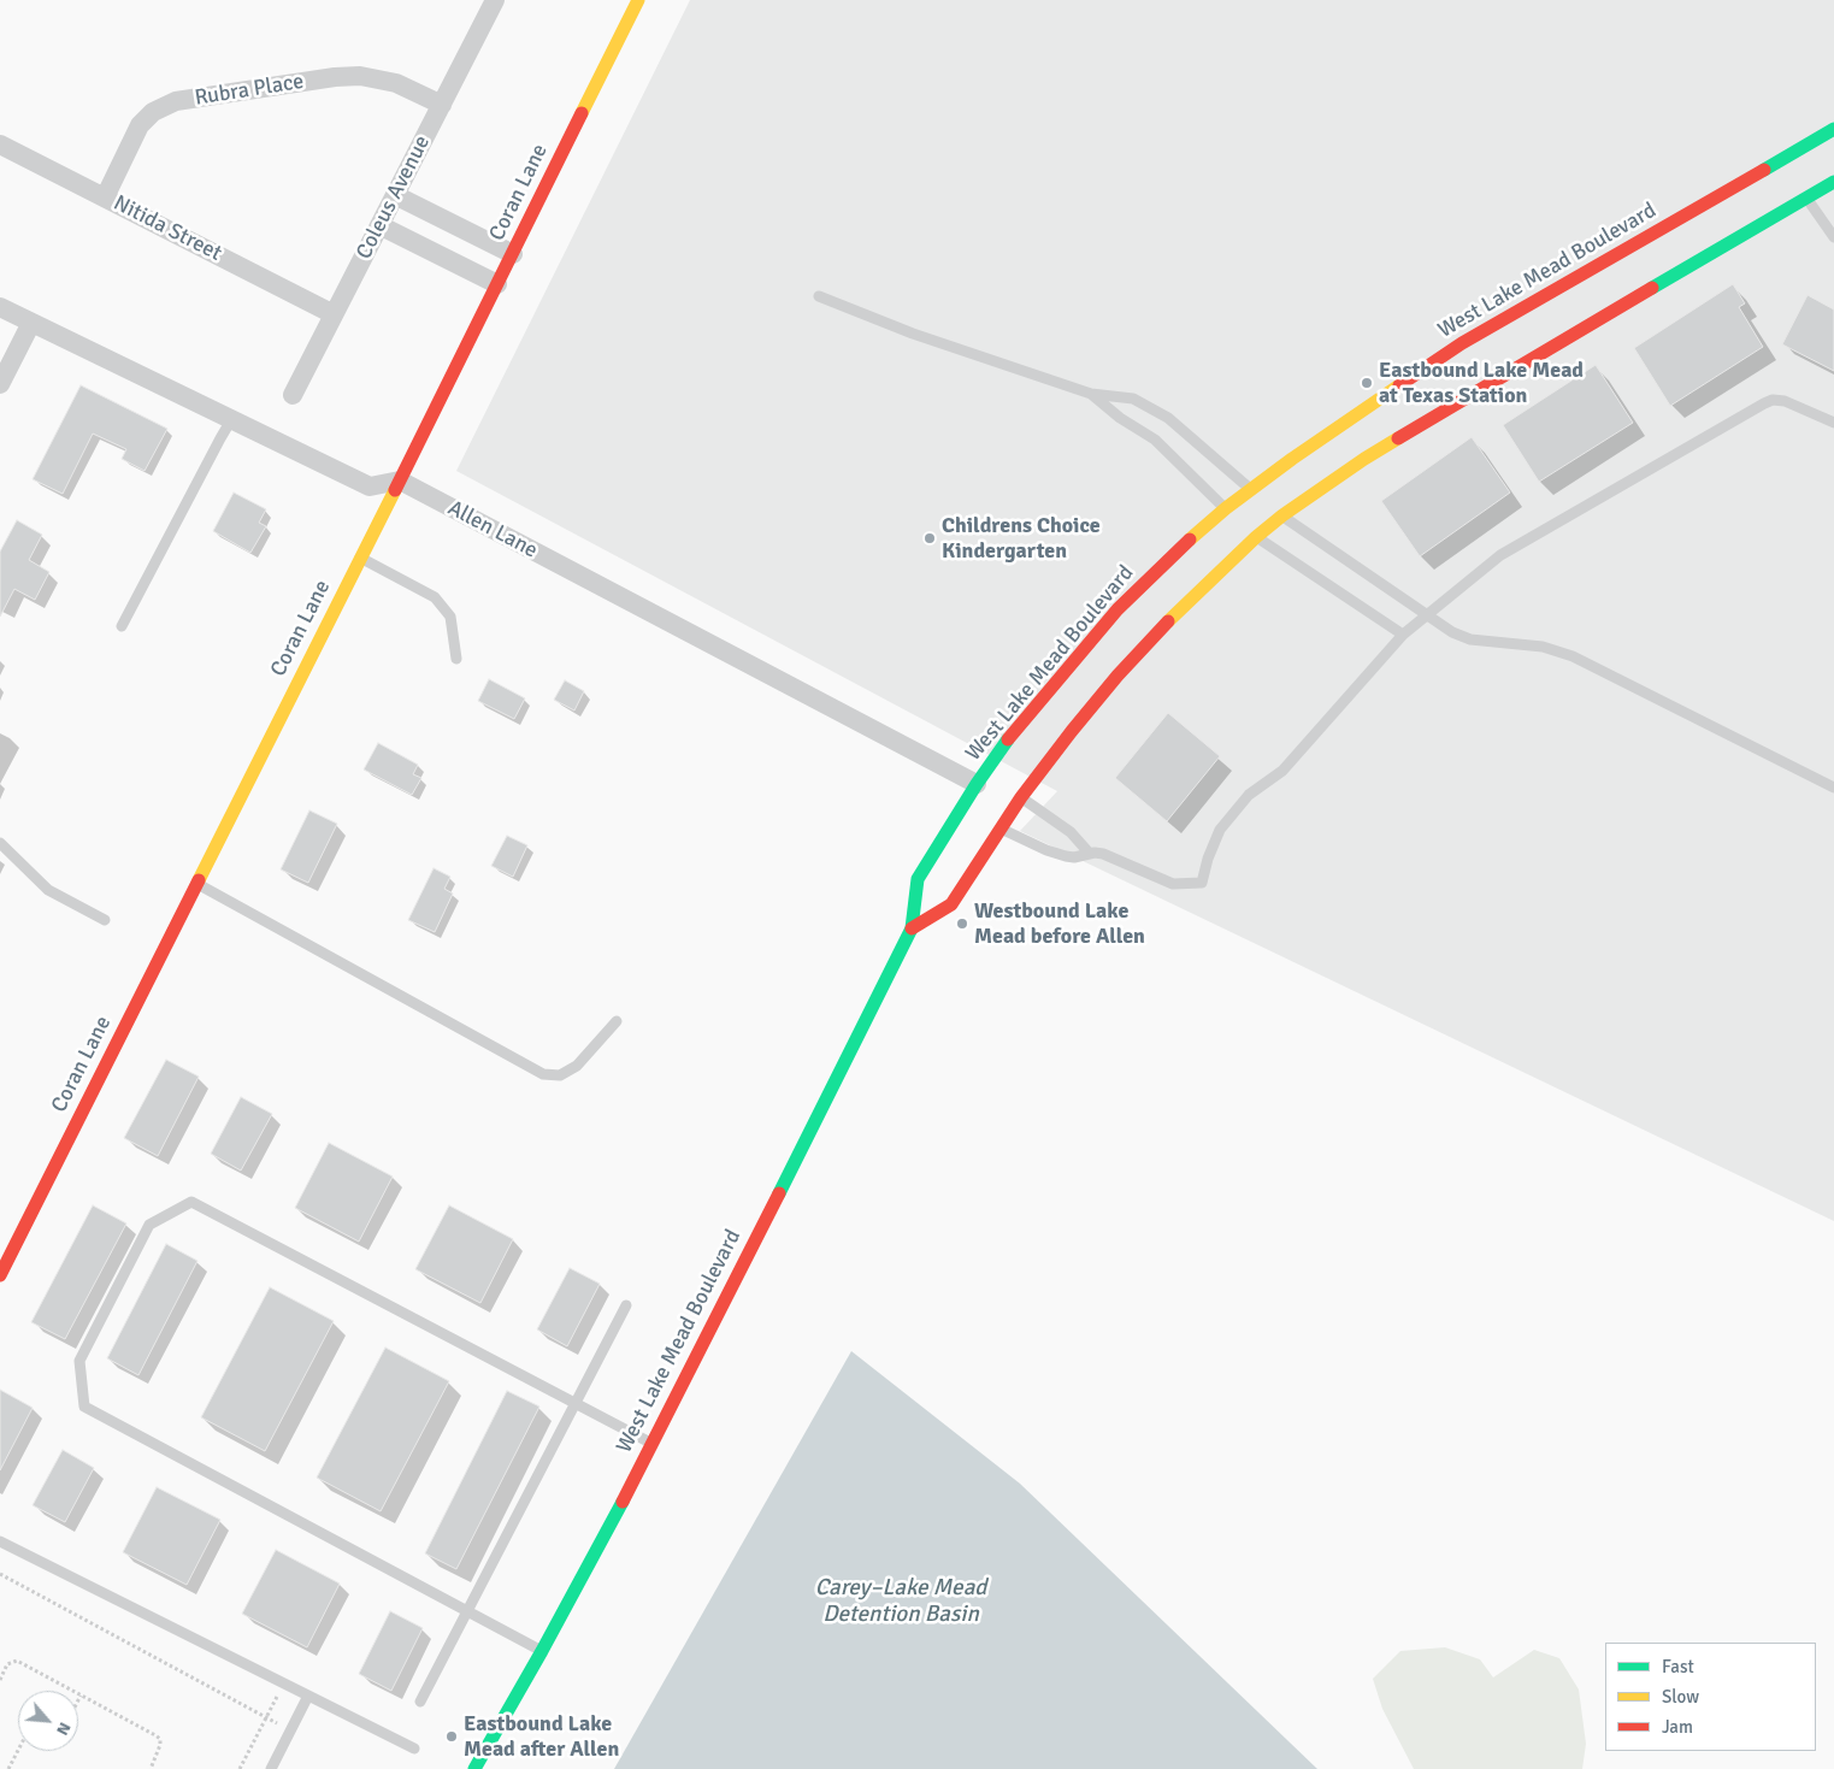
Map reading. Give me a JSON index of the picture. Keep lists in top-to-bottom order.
{
  "streets": {
    "main road": ["Coran Lane", "West Lake Mead Boulevard"],
    "street": [
      "Rubra Place",
      "Coleus Avenue",
      "Nitida Street",
      "Allen Lane"
    ]
  },
  "crossings": [
    ["Rubra Place", "Coleus Avenue"],
    ["Rubra Place", "Nitida Street"],
    ["Coran Lane", "Allen Lane"],
    ["Coleus Avenue", "Nitida Street"],
    ["West Lake Mead Boulevard", "Allen Lane"]
  ],
  "water": ["Carey–Lake Mead Detention Basin"],
  "places": [
    "Eastbound Lake Mead at Texas Station",
    "Childrens Choice Kindergarten",
    "Westbound Lake Mead before Allen",
    "Eastbound Lake Mead after Allen"
  ],
  "legend": ["Fast", "Slow", "Jam"],
  "north": "bottom right"
}
